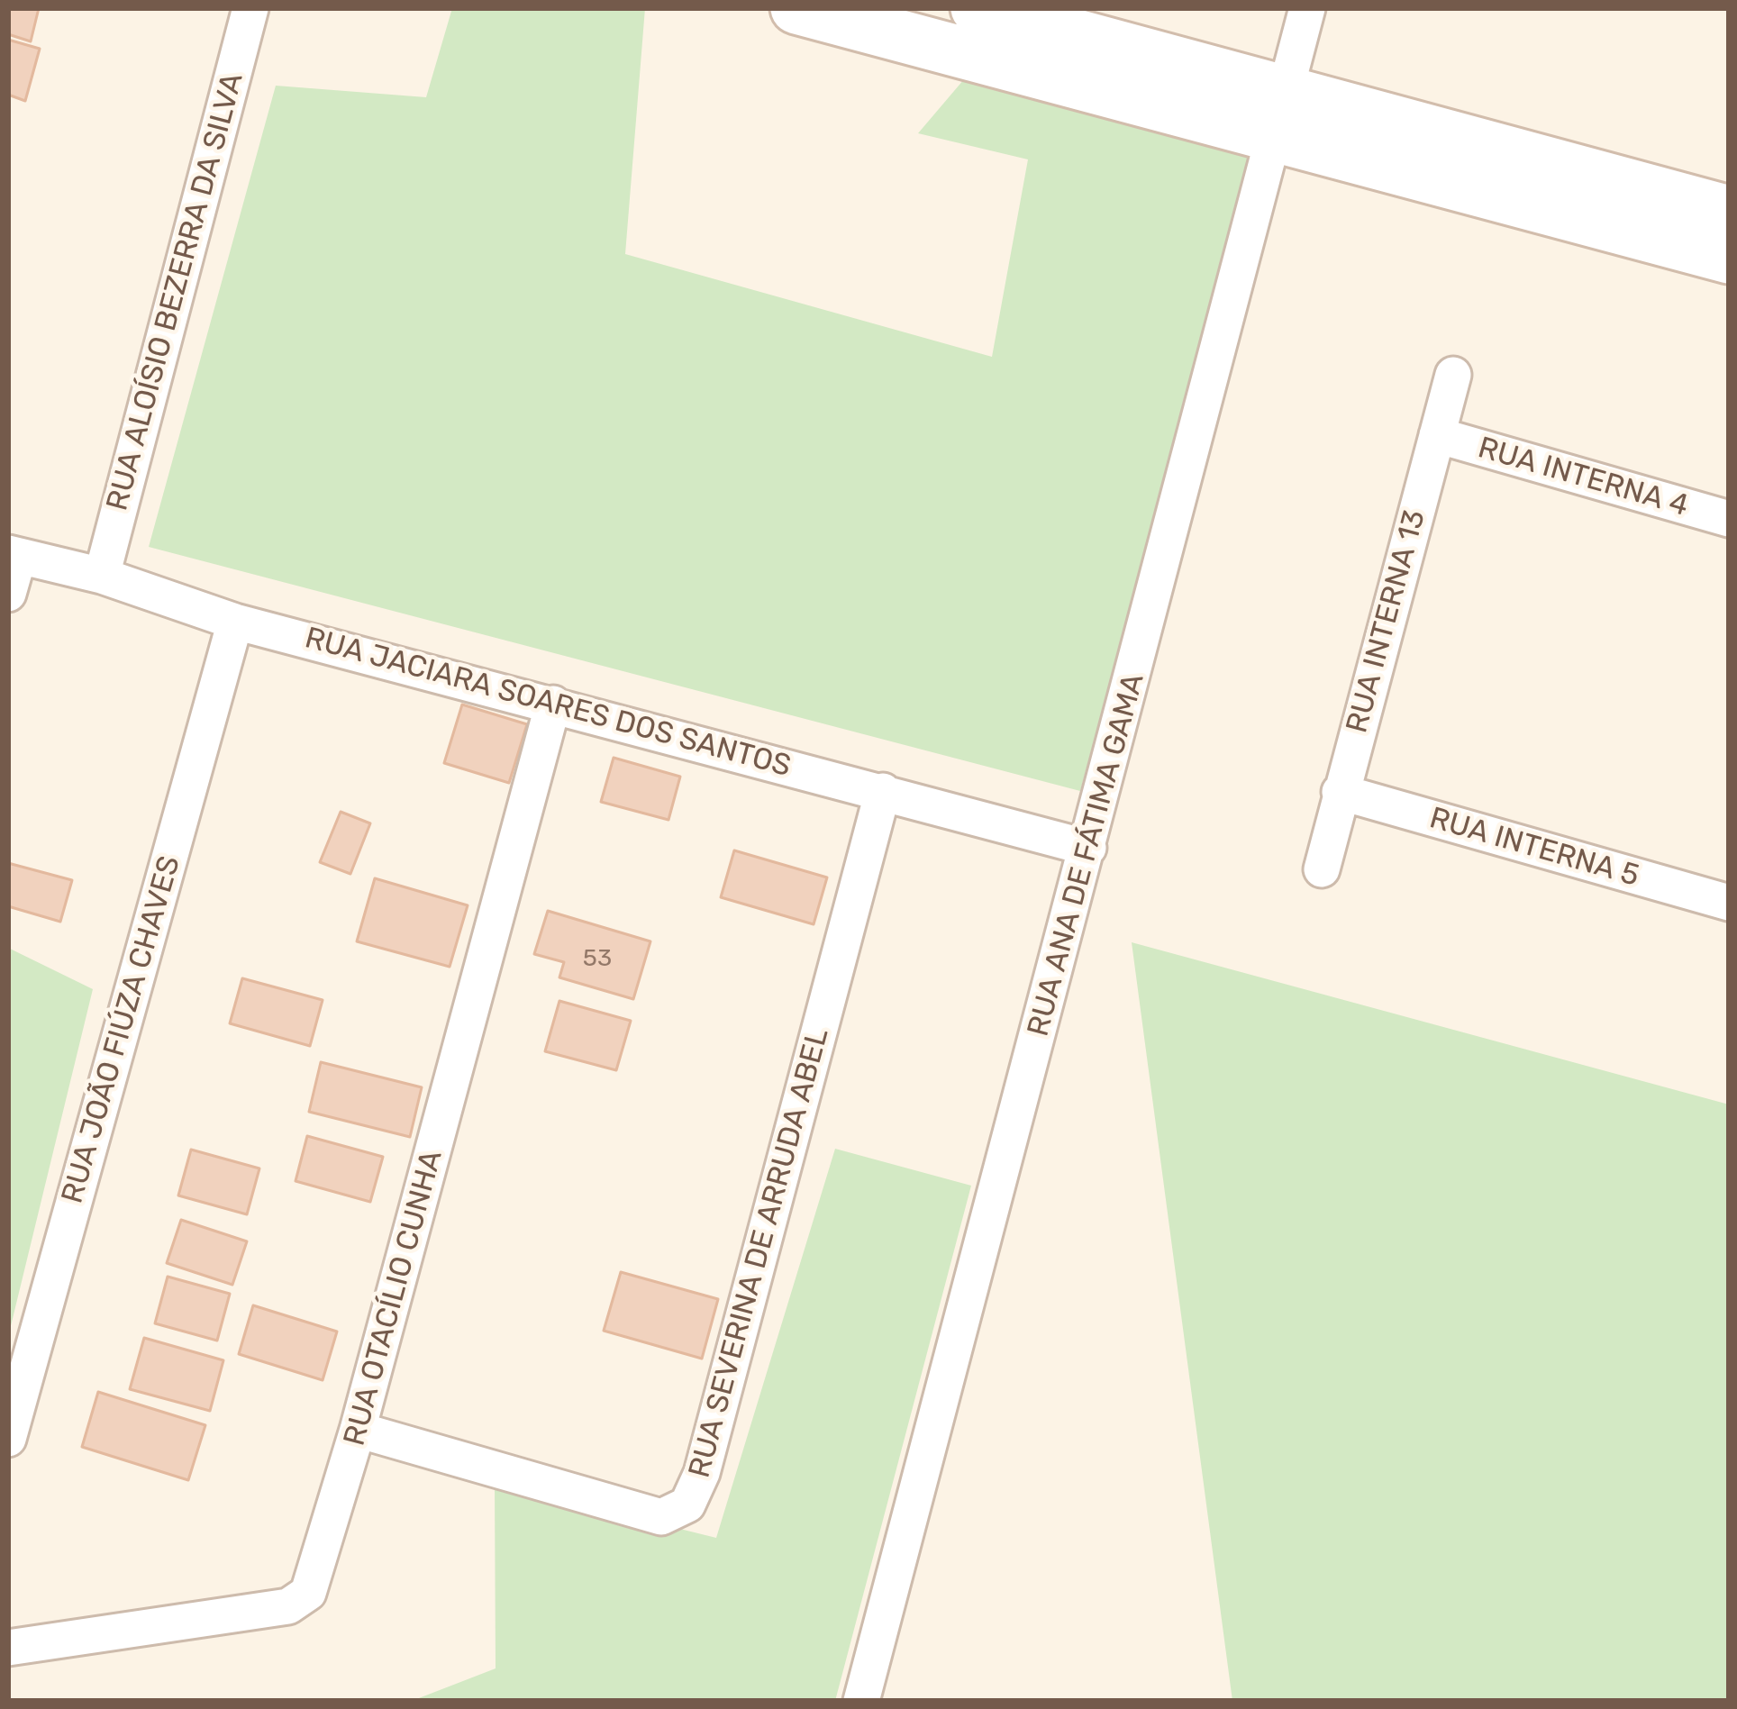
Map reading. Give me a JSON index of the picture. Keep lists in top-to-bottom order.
{
  "streets": {
    "street": [
      "RUA ALOÍSIO BEZERRA DA SILVA",
      "RUA INTERNA 4",
      "RUA INTERNA 13",
      "RUA JACIARA SOARES DOS SANTOS",
      "RUA INTERNA 5",
      "RUA ANA DE FÁTIMA GAMA",
      "RUA JOÃO FIÚZA CHAVES",
      "RUA SEVERINA DE ARRUDA ABEL",
      "RUA OTACÍLIO CUNHA"
    ]
  },
  "crossings": [
    ["RUA ALOÍSIO BEZERRA DA SILVA", "RUA JACIARA SOARES DOS SANTOS"],
    ["RUA INTERNA 4", "RUA INTERNA 13"],
    ["RUA INTERNA 13", "RUA INTERNA 5"],
    ["RUA JACIARA SOARES DOS SANTOS", "RUA ANA DE FÁTIMA GAMA"],
    ["RUA JACIARA SOARES DOS SANTOS", "RUA JOÃO FIÚZA CHAVES"],
    ["RUA JACIARA SOARES DOS SANTOS", "RUA SEVERINA DE ARRUDA ABEL"],
    ["RUA JACIARA SOARES DOS SANTOS", "RUA OTACÍLIO CUNHA"],
    ["RUA SEVERINA DE ARRUDA ABEL", "RUA OTACÍLIO CUNHA"]
  ],
  "house_numbers": ["53"]
}
